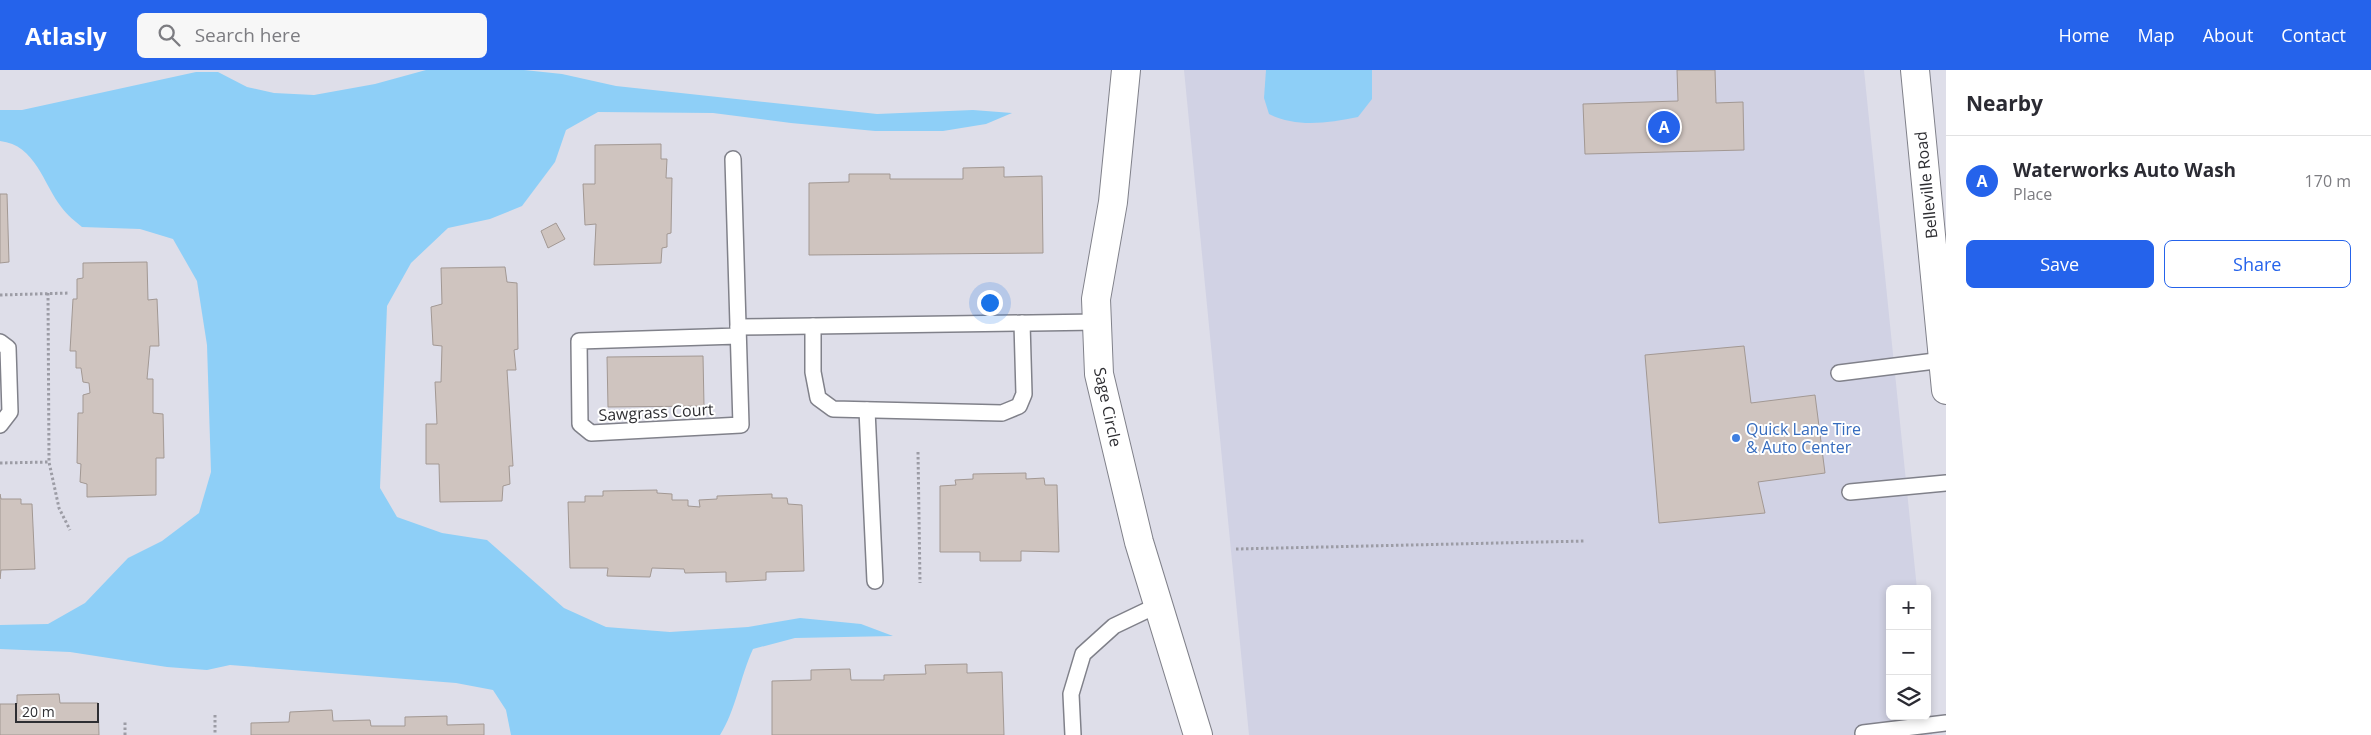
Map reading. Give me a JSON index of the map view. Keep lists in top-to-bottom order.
{
  "streets": {
    "street": ["Belleville Road", "Sage Circle"],
    "lane": ["Sawgrass Court"]
  },
  "crossings": [
    ["Sage Circle", "Sawgrass Court"]
  ],
  "places": ["Quick Lane Tire & Auto Center"],
  "scale_bar": "20 m",
  "page": {
    "header": "Atlasly",
    "search": "Search here",
    "nav": [
      "Home",
      "Map",
      "About",
      "Contact"
    ],
    "heading": "Nearby",
    "pins": "A",
    "list": [
      {
        "mark": "A",
        "name": "Waterworks Auto Wash",
        "note": "Place",
        "value": "170 m"
      }
    ],
    "buttons": ["Save", "Share"],
    "map_buttons": ["+", "−"],
    "scale": "20 m"
  }
}
